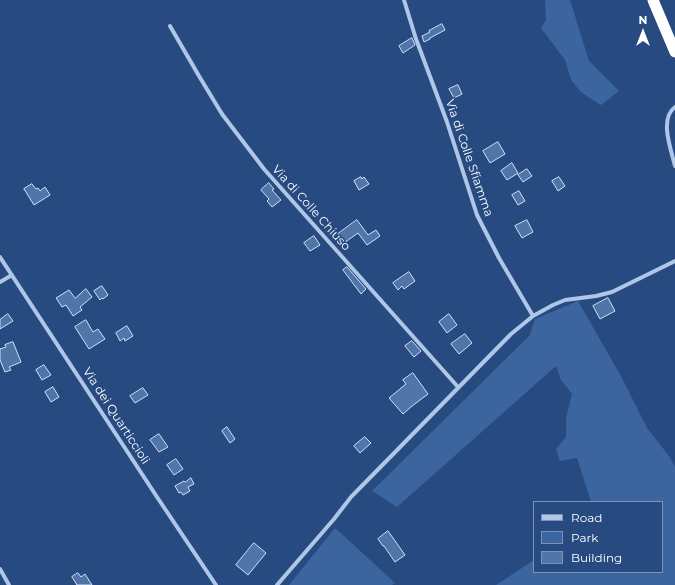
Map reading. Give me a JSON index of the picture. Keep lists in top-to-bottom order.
{
  "streets": {
    "street": ["Via di Colle Sfiamma", "Via di Colle Chiuso", "Via dei Quarticcioli"]
  },
  "legend": ["Road", "Park", "Building"],
  "north": "top"
}
